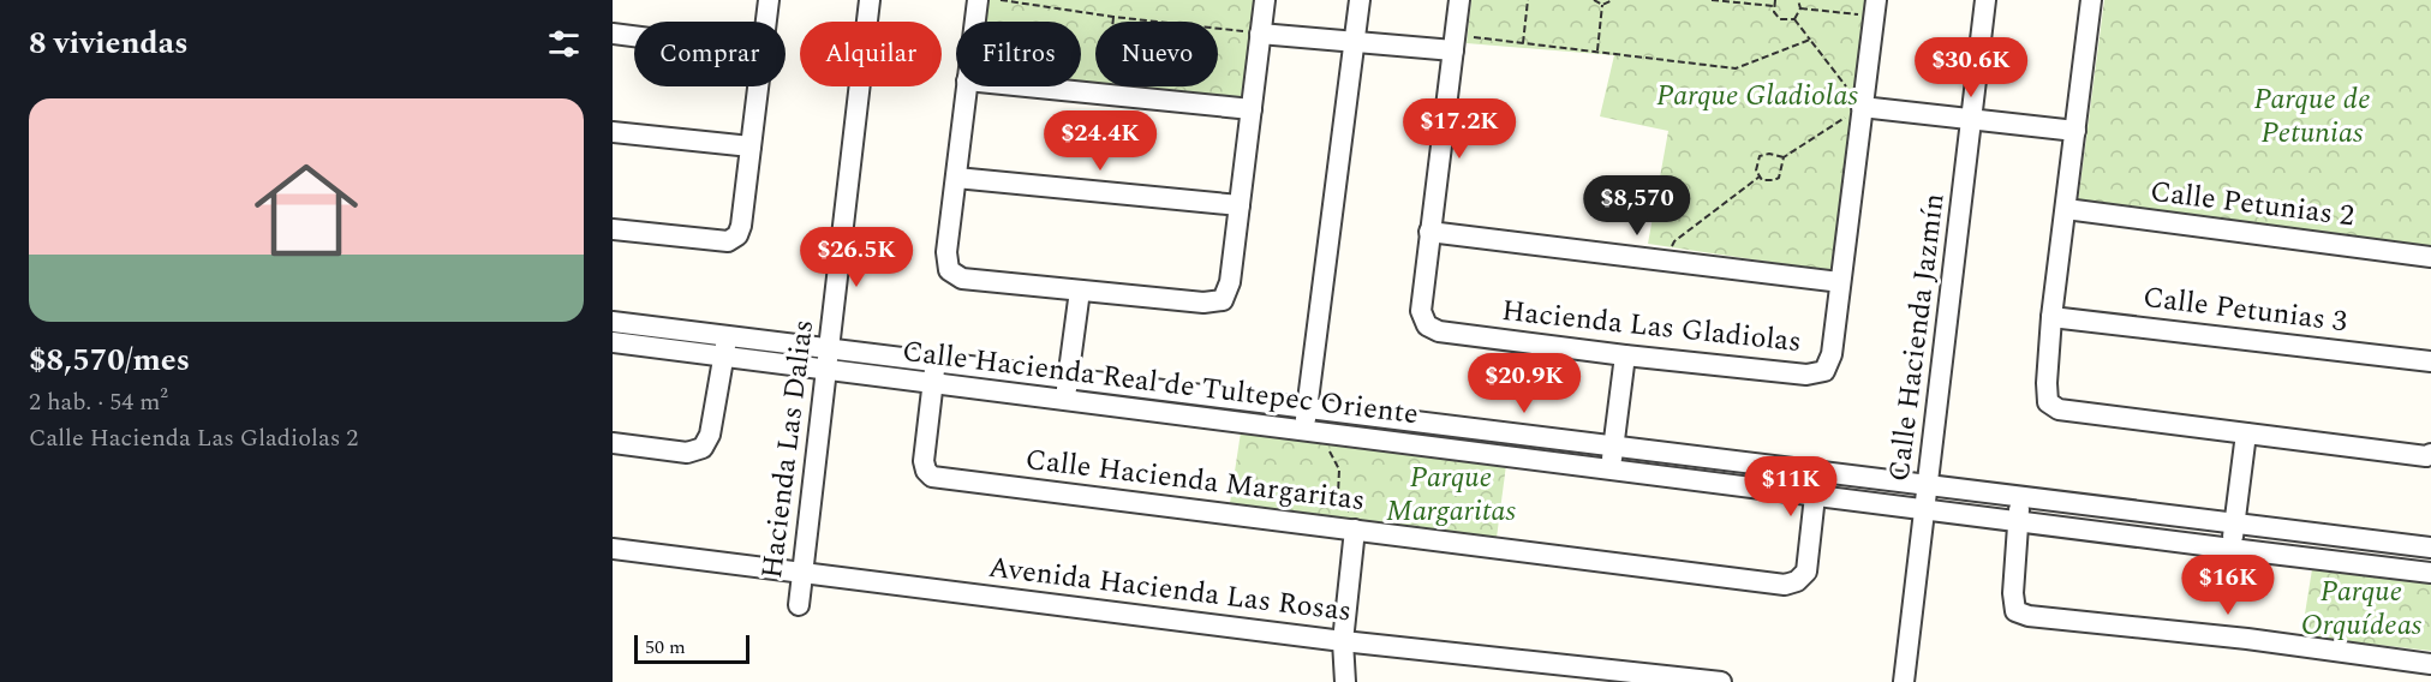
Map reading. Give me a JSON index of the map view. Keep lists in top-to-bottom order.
{
  "streets": {
    "street": [
      "Calle Petunias 2",
      "Calle Petunias 3",
      "Hacienda Las Gladiolas",
      "Calle Hacienda Jazmín",
      "Calle Hacienda Real de Tultepec Oriente",
      "Hacienda Las Dalias",
      "Calle Hacienda Margaritas",
      "Avenida Hacienda Las Rosas"
    ]
  },
  "crossings": [
    ["Calle Hacienda Jazmín", "Calle Hacienda Real de Tultepec Oriente"],
    ["Calle Hacienda Real de Tultepec Oriente", "Hacienda Las Dalias"],
    ["Calle Hacienda Real de Tultepec Oriente", "Calle Hacienda Margaritas"],
    ["Hacienda Las Dalias", "Avenida Hacienda Las Rosas"]
  ],
  "parks": [
    "Parque Gladiolas",
    "Parque de Petunias",
    "Parque Margaritas",
    "Parque Orquídeas"
  ],
  "scale_bar": "50 m",
  "page": {
    "heading": "8 viviendas",
    "chip": [
      "Comprar",
      "Alquilar",
      "Filtros",
      "Nuevo"
    ],
    "price": [
      "$30.6K",
      "$17.2K",
      "$24.4K",
      "$8,570",
      "$26.5K",
      "$20.9K",
      "$11K",
      "$16K"
    ],
    "list": [
      {
        "name": "$8,570/mes",
        "note": "2 hab. · 54 m² · Calle Hacienda Las Gladiolas 2"
      }
    ],
    "scale": "50 m"
  }
}
